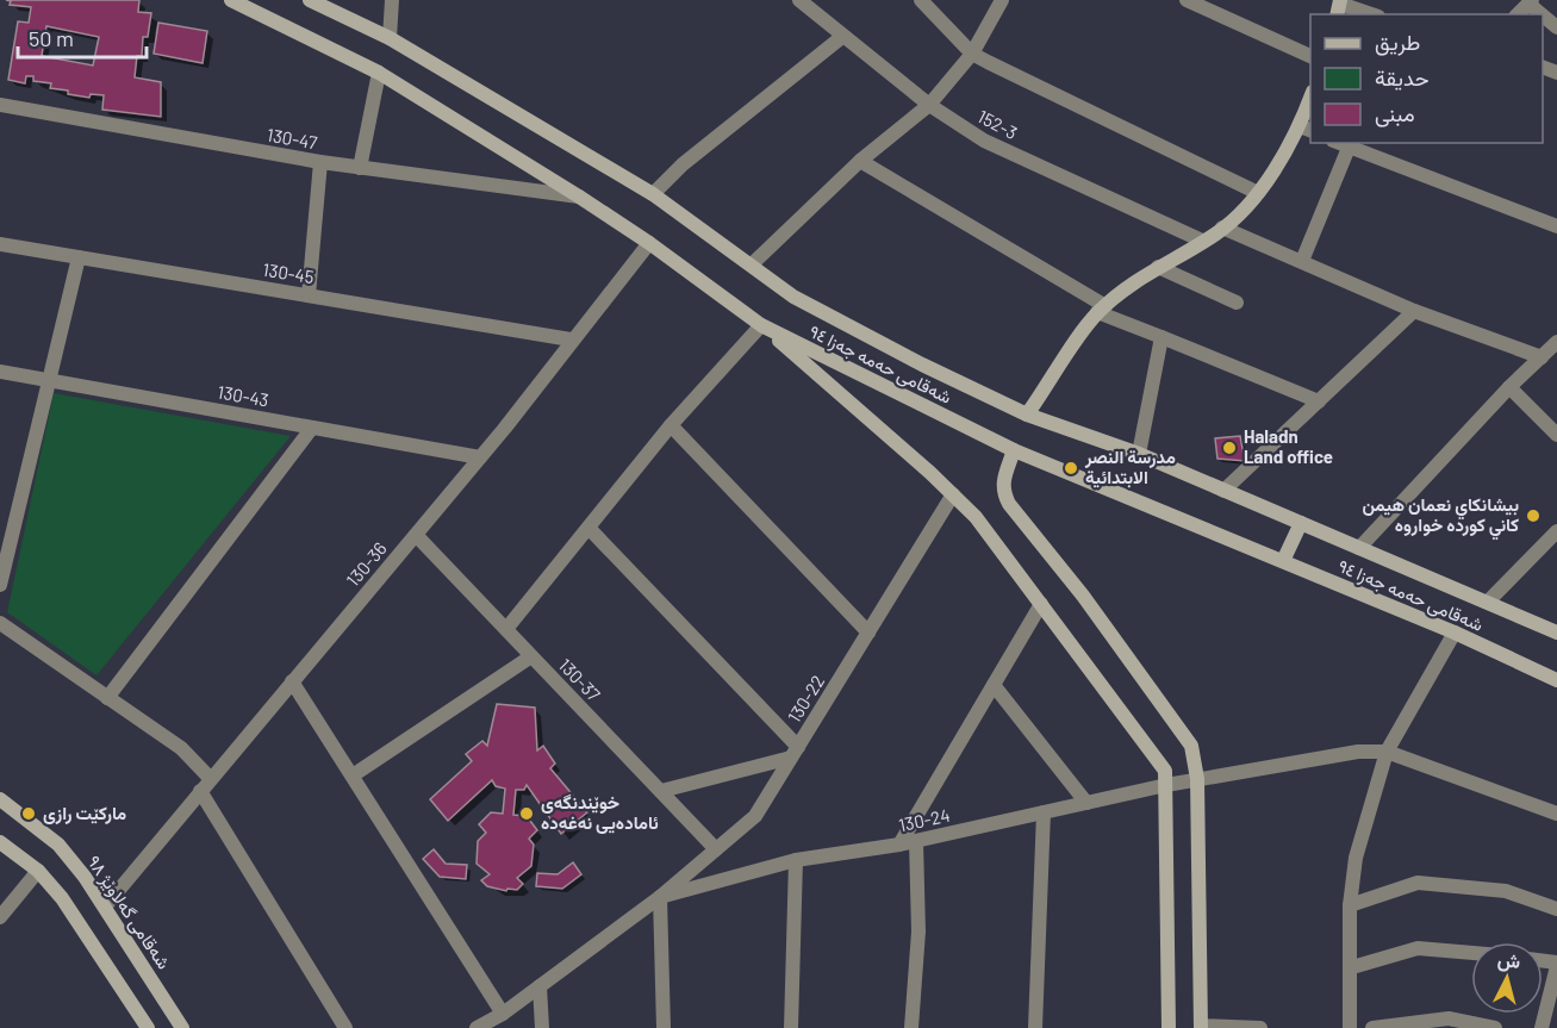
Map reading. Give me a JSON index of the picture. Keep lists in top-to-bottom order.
{
  "streets": {
    "main road": ["شەقامی حەمە جەزا ٩٤", "شەقامی گەلاوێژ ٩٨"],
    "street": [
      "152-3",
      "130-47",
      "130-45",
      "130-43",
      "130-36",
      "130-37",
      "130-22",
      "130-24"
    ]
  },
  "crossings": [
    ["130-47", "شەقامی حەمە جەزا ٩٤"],
    ["130-45", "130-36"],
    ["شەقامی حەمە جەزا ٩٤", "130-36"],
    ["130-43", "130-36"],
    ["130-36", "130-37"],
    ["130-36", "شەقامی گەلاوێژ ٩٨"],
    ["130-37", "130-22"],
    ["130-22", "130-24"]
  ],
  "places": [
    "Haladn Land office",
    "مدرسة النصر الابتدائية",
    "بيشانكاي نعمان هيمن كاني كورده خواروه",
    "مارکێت رازی",
    "خوێندنگەی ئامادەیی نەغەدە"
  ],
  "legend": ["طريق", "حديقة", "مبنى"],
  "scale_bar": "50 m",
  "north": "top"
}
